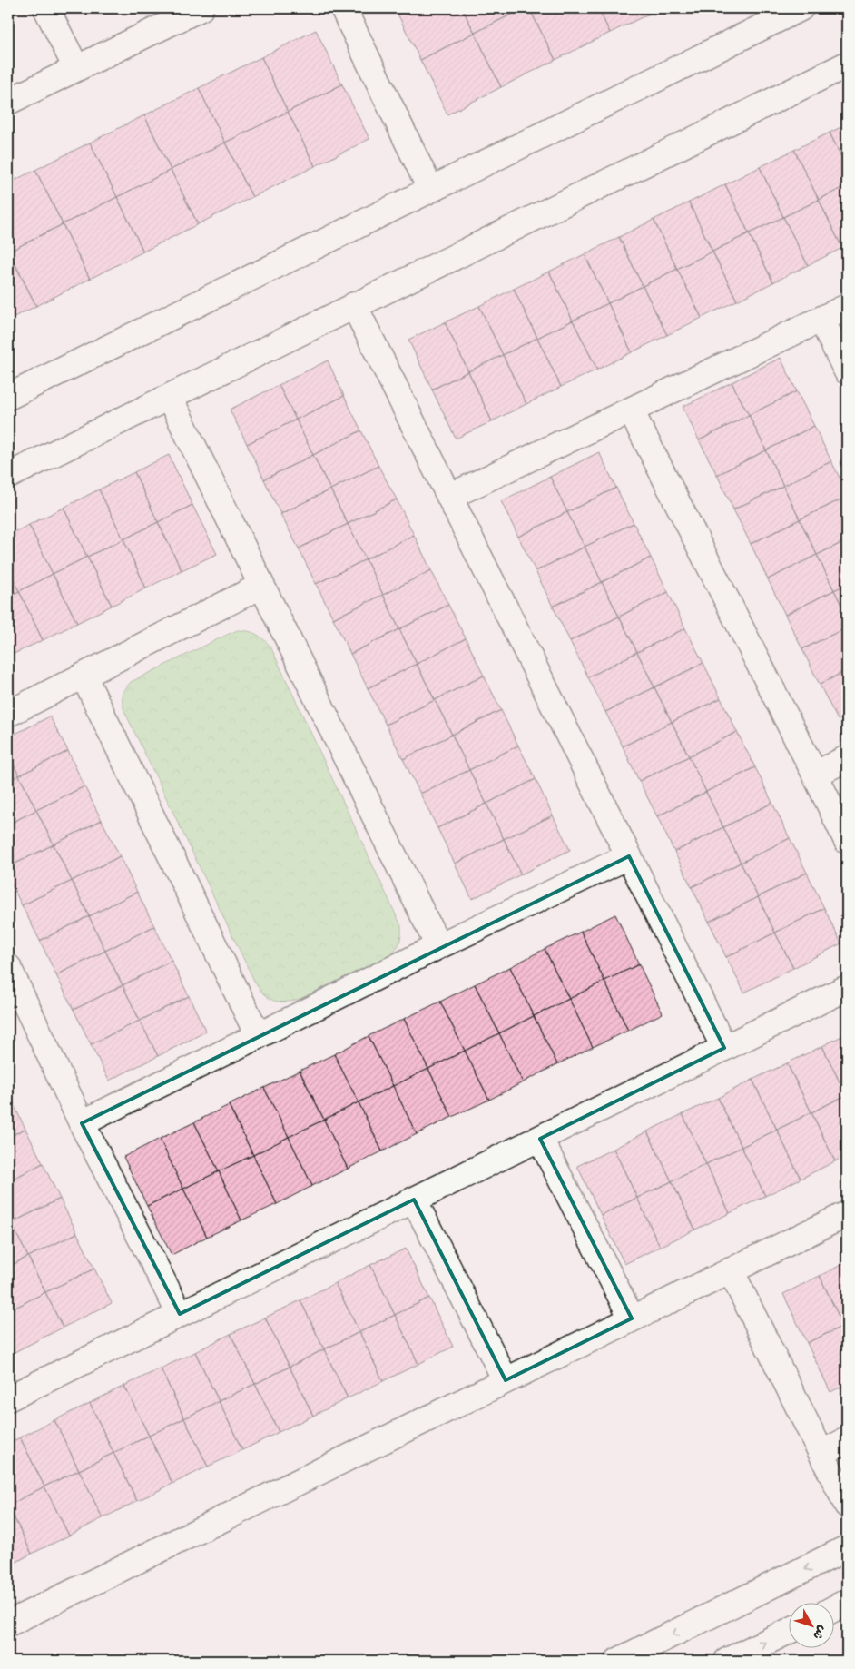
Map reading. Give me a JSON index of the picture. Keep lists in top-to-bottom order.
{
  "north": "bottom right"
}
